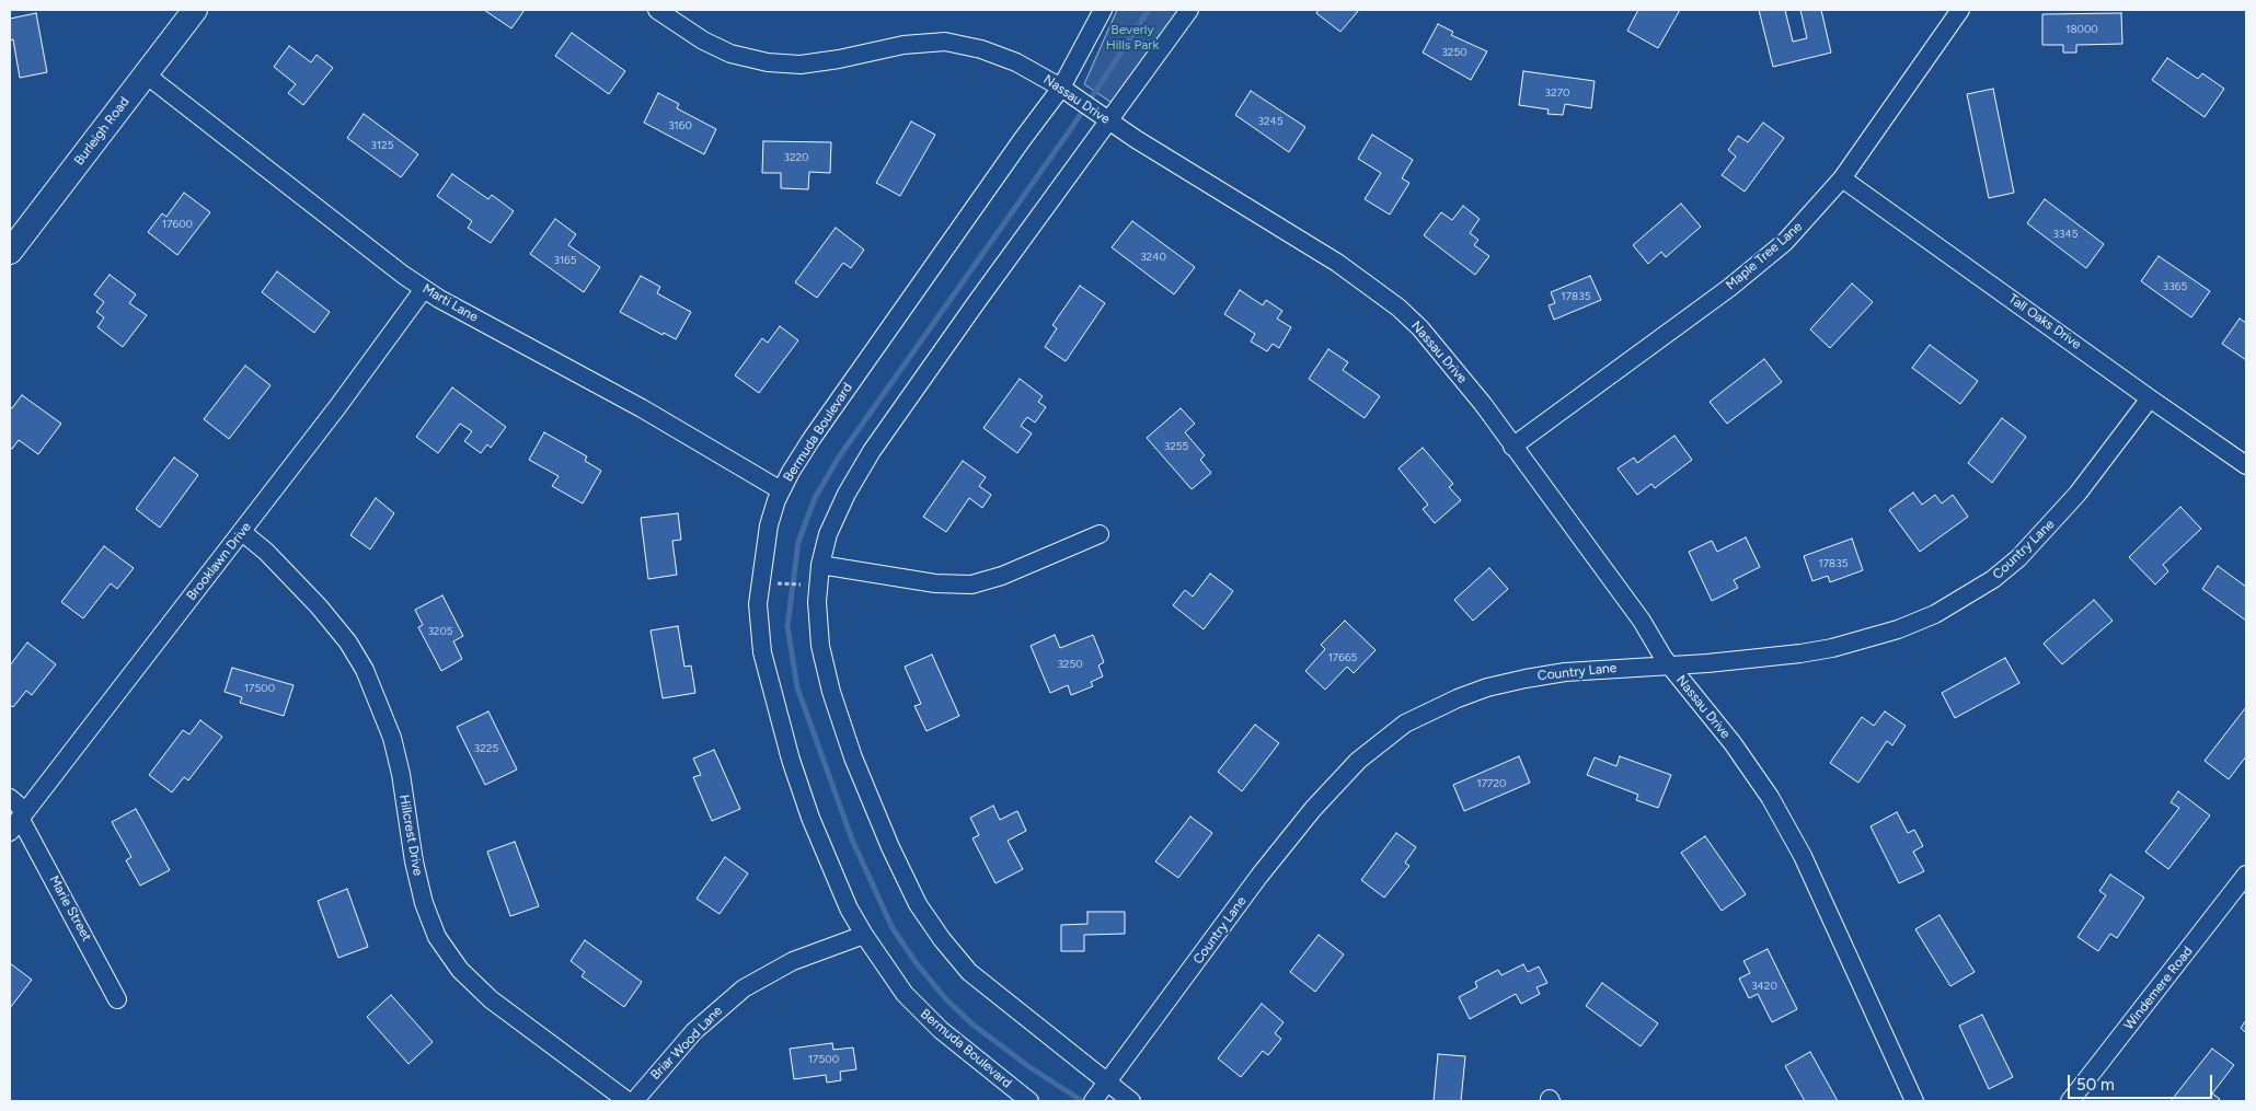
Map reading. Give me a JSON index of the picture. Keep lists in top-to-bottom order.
{
  "streets": {
    "street": [
      "Nassau Drive",
      "Burleigh Road",
      "Maple Tree Lane",
      "Marti Lane",
      "Tall Oaks Drive",
      "Bermuda Boulevard",
      "Country Lane",
      "Brooklawn Drive",
      "Hillcrest Drive",
      "Marie Street",
      "Windemere Road",
      "Briar Wood Lane"
    ]
  },
  "crossings": [
    ["Nassau Drive", "Maple Tree Lane"],
    ["Nassau Drive", "Bermuda Boulevard"],
    ["Nassau Drive", "Country Lane"],
    ["Burleigh Road", "Marti Lane"],
    ["Maple Tree Lane", "Tall Oaks Drive"],
    ["Marti Lane", "Bermuda Boulevard"],
    ["Marti Lane", "Brooklawn Drive"],
    ["Tall Oaks Drive", "Country Lane"],
    ["Bermuda Boulevard", "Briar Wood Lane"],
    ["Brooklawn Drive", "Hillcrest Drive"],
    ["Brooklawn Drive", "Marie Street"]
  ],
  "parks": ["Beverly Hills Park"],
  "house_numbers": [
    "18000",
    "3250",
    "3270",
    "3245",
    "3160",
    "3125",
    "3220",
    "17600",
    "3345",
    "3240",
    "3165",
    "3365",
    "17835",
    "3255",
    "17835",
    "3205",
    "17665",
    "3250",
    "17500",
    "3225",
    "17720",
    "3420",
    "17500"
  ],
  "scale_bar": "50 m"
}
